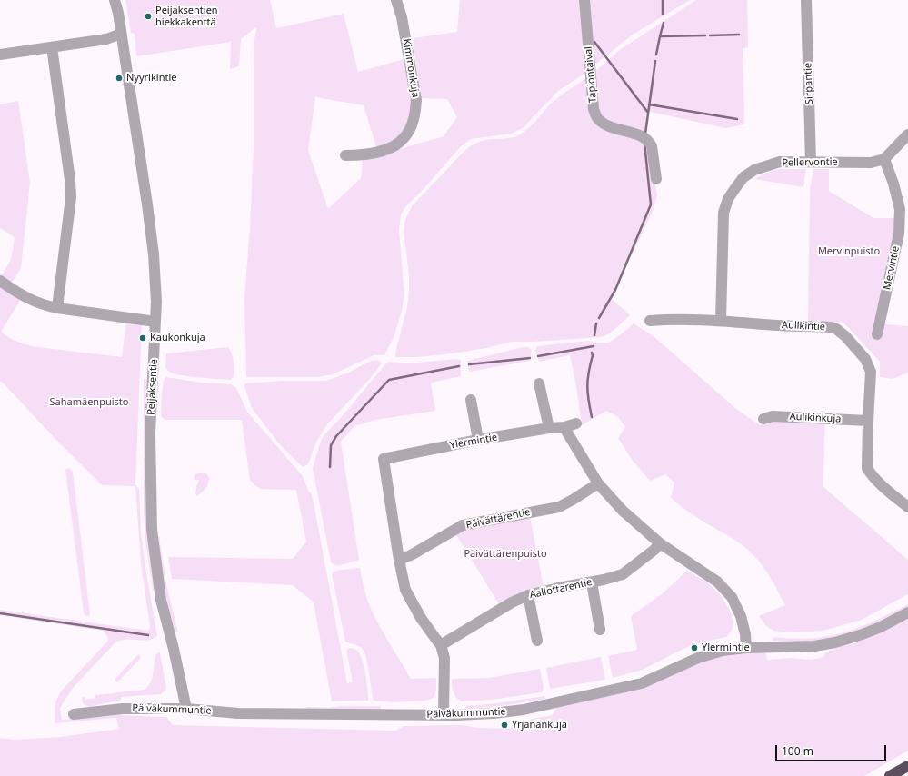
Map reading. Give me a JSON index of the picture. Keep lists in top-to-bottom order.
{
  "streets": {
    "street": [
      "Kimmonkuja",
      "Tapiontaival",
      "Sirpantie",
      "Pellervontie",
      "Mervintie",
      "Aulikintie",
      "Peijaksentie",
      "Aulikinkuja",
      "Ylermintie",
      "Päivättärentie",
      "Aallottarentie",
      "Päiväkummuntie"
    ]
  },
  "crossings": [
    ["Sirpantie", "Pellervontie"],
    ["Pellervontie", "Mervintie"],
    ["Pellervontie", "Aulikintie"],
    ["Aulikintie", "Aulikinkuja"],
    ["Peijaksentie", "Päiväkummuntie"],
    ["Ylermintie", "Päivättärentie"]
  ],
  "parks": ["Mervinpuisto", "Sahamäenpuisto", "Päivättärenpuisto"],
  "places": [
    "Peijaksentien hiekkakenttä",
    "Nyyrikintie",
    "Kaukonkuja",
    "Ylermintie",
    "Yrjänänkuja"
  ],
  "scale_bar": "100 m"
}
